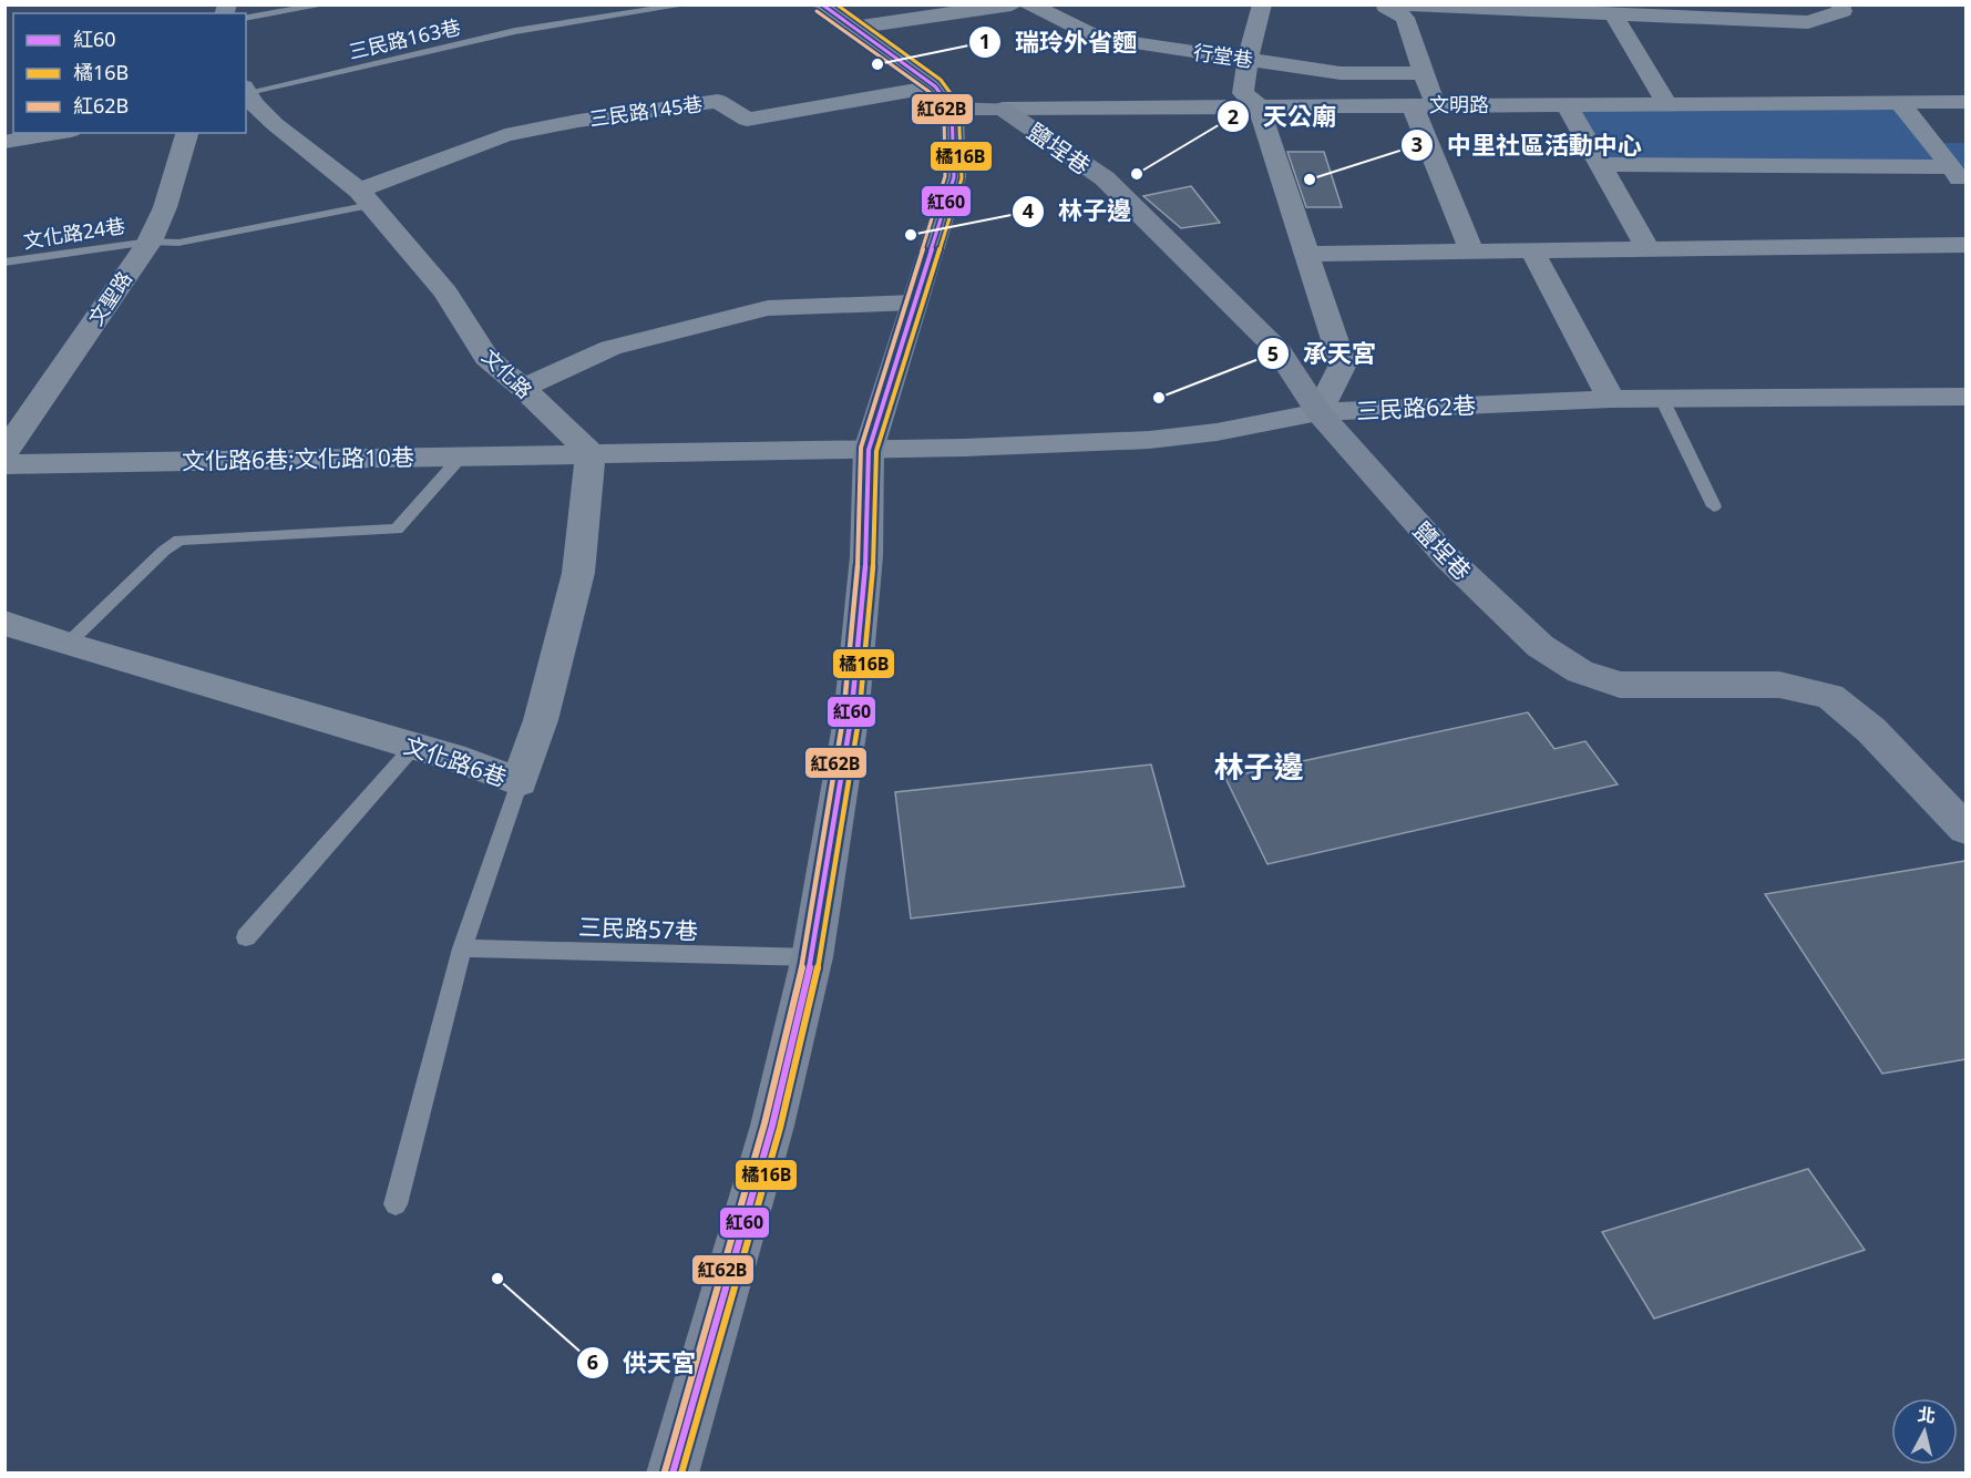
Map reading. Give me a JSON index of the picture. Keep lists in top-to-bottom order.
{
  "streets": {
    "main road": ["文明路", "鹽埕巷"],
    "street": [
      "行堂巷",
      "三民路145巷",
      "文聖路",
      "文化路",
      "三民路62巷",
      "文化路6巷;文化路10巷",
      "文化路6巷"
    ],
    "lane": ["三民路163巷", "文化路24巷", "三民路57巷"]
  },
  "crossings": [
    ["三民路163巷", "文化路"],
    ["文明路", "鹽埕巷"],
    ["三民路145巷", "文化路24巷"],
    ["三民路145巷", "文化路"],
    ["鹽埕巷", "三民路62巷"],
    ["文化路24巷", "文聖路"],
    ["文化路24巷", "文化路"],
    ["文化路", "文化路6巷;文化路10巷"],
    ["文化路", "文化路6巷"],
    ["文化路6巷;文化路10巷", "文化路6巷"]
  ],
  "districts": ["林子邊"],
  "places": [
    "瑞玲外省麵",
    "天公廟",
    "中里社區活動中心",
    "林子邊",
    "承天宮",
    "供天宮"
  ],
  "lines": ["transit line 紅60", "transit line 橘16B", "transit line 紅62B"],
  "legend": ["紅60", "橘16B", "紅62B"],
  "north": "top"
}
